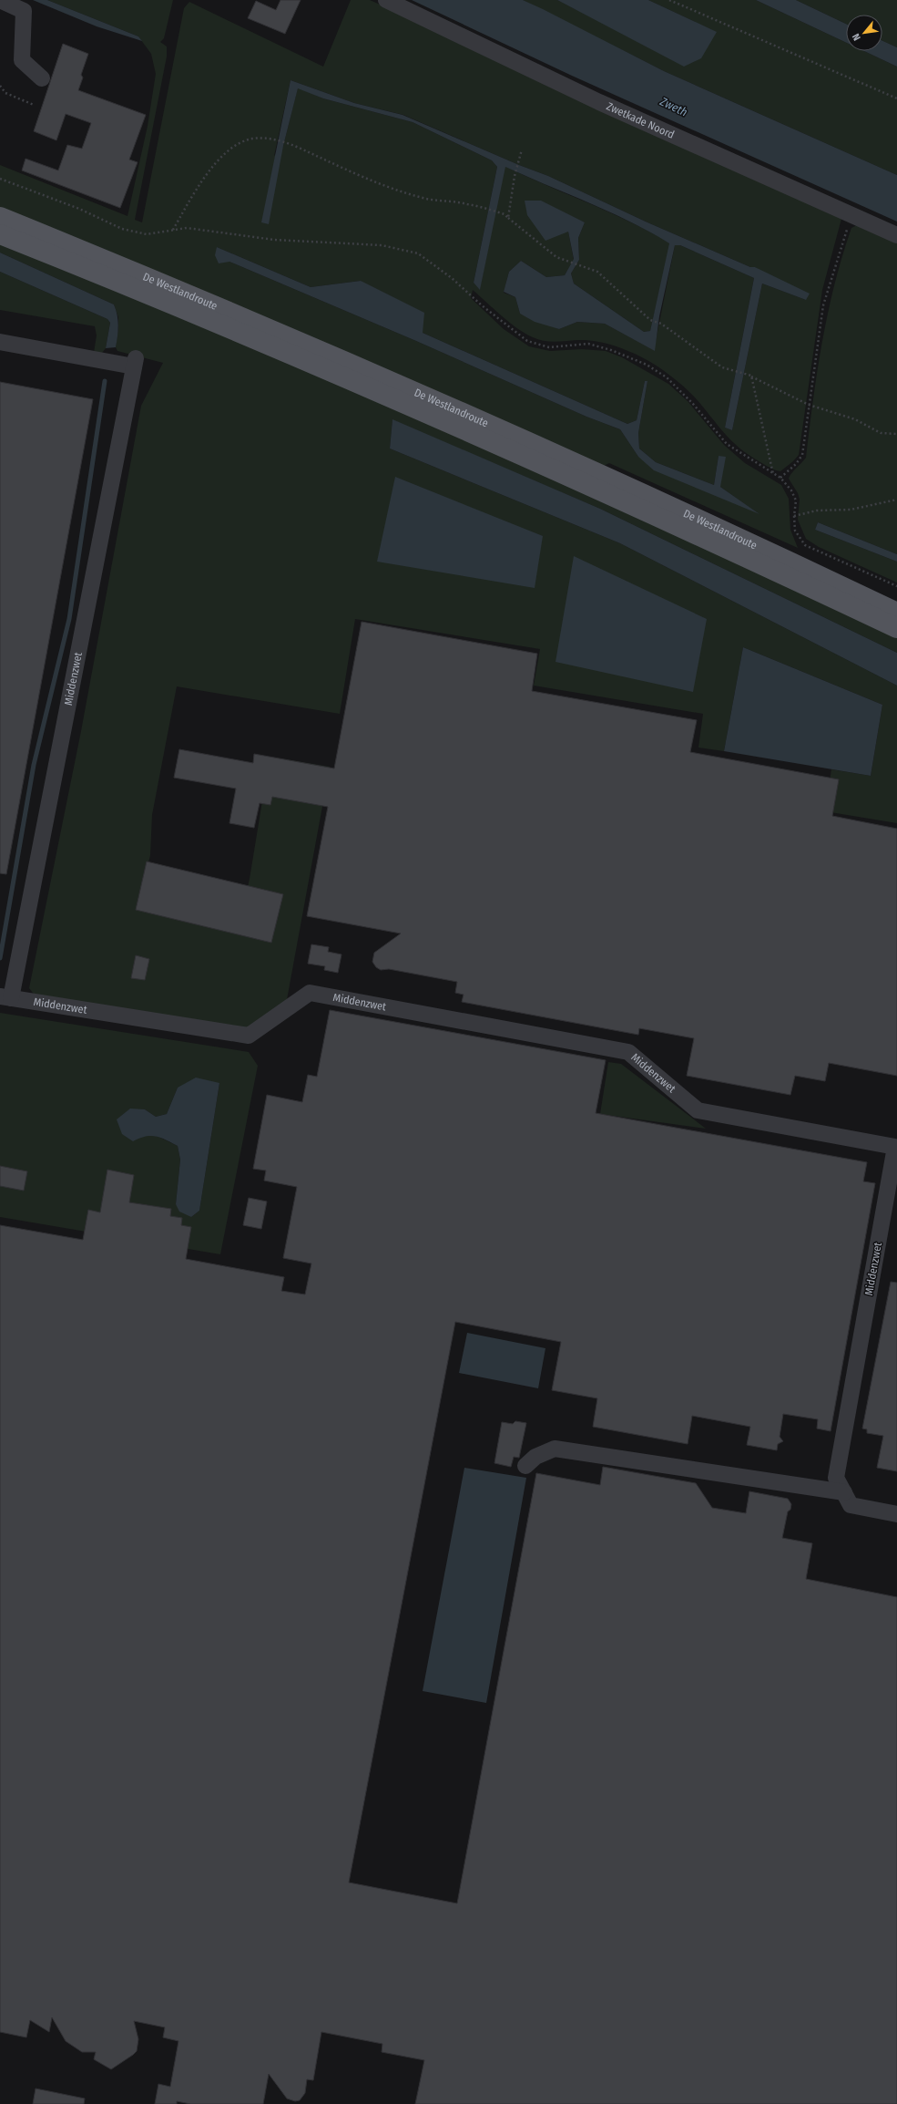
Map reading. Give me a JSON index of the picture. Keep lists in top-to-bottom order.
{
  "streets": {
    "main road": ["De Westlandroute"],
    "street": ["Zwetkade Noord", "Middenzwet"]
  },
  "water": ["Zweth"],
  "north": "bottom left"
}
